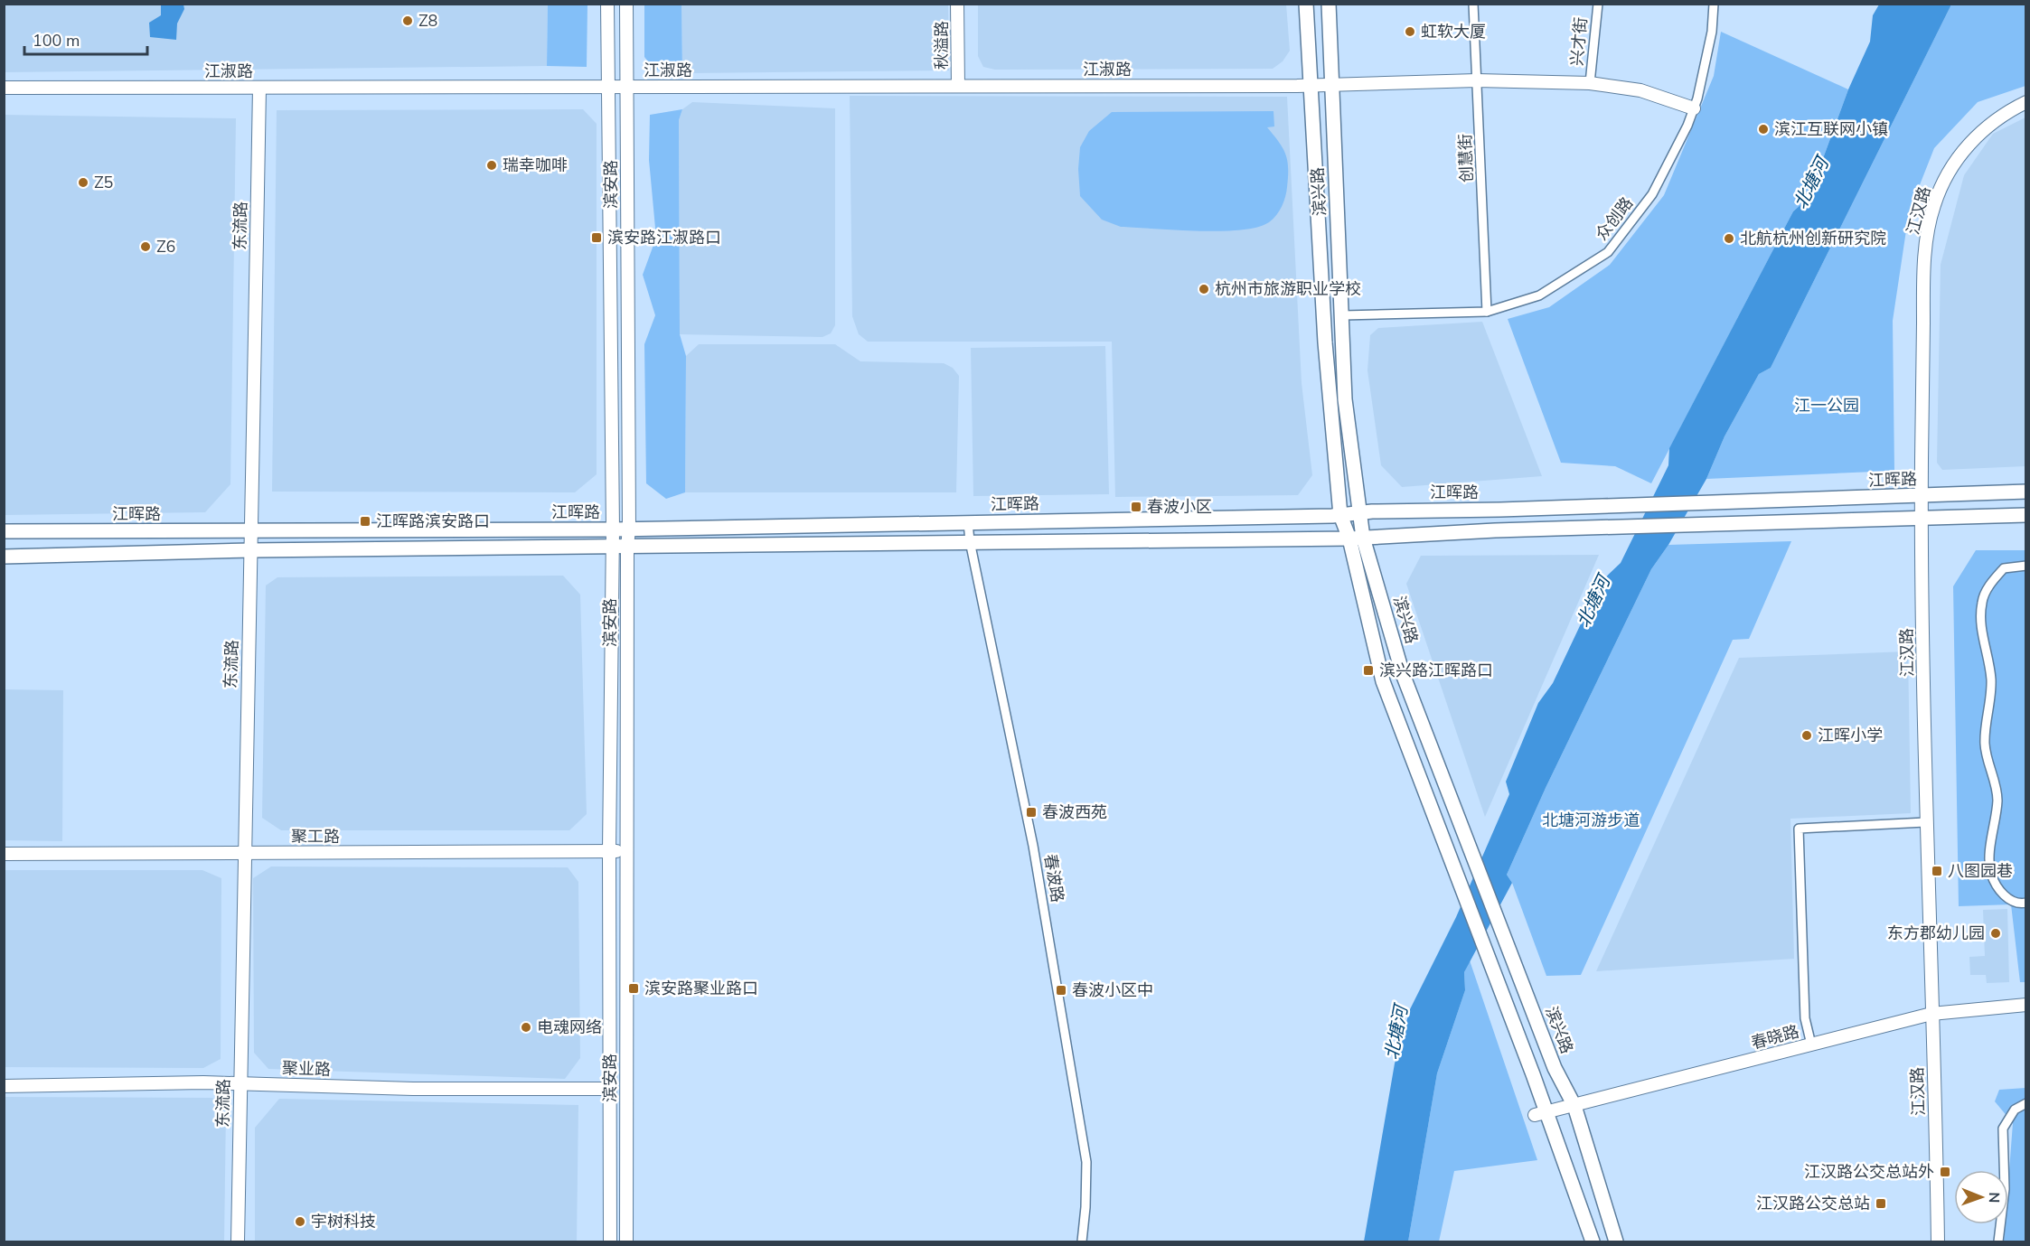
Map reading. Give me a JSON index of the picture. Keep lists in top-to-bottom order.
{
  "streets": {
    "main road": ["滨兴路", "江晖路"],
    "street": [
      "兴才街",
      "秋溢路",
      "江淑路",
      "创慧街",
      "滨安路",
      "江汉路",
      "众创路",
      "东流路",
      "聚工路",
      "春波路",
      "春晓路",
      "聚业路"
    ]
  },
  "crossings": [
    ["兴才街", "江淑路"],
    ["秋溢路", "江淑路"],
    ["江淑路", "创慧街"],
    ["江淑路", "滨安路"],
    ["江淑路", "滨兴路"],
    ["江淑路", "众创路"],
    ["江淑路", "东流路"],
    ["创慧街", "众创路"],
    ["滨安路", "江晖路"],
    ["滨安路", "聚工路"],
    ["滨安路", "聚业路"],
    ["滨兴路", "众创路"],
    ["滨兴路", "江晖路"],
    ["滨兴路", "春晓路"],
    ["江汉路", "江晖路"],
    ["江汉路", "春晓路"],
    ["东流路", "江晖路"],
    ["东流路", "聚工路"],
    ["东流路", "聚业路"],
    ["江晖路", "春波路"]
  ],
  "water": ["北塘河"],
  "parks": ["江一公园", "北塘河游步道"],
  "places": {
    "other": [
      "Z8",
      "虹软大厦",
      "滨江互联网小镇",
      "瑞幸咖啡",
      "Z5",
      "北航杭州创新研究院",
      "Z6",
      "杭州市旅游职业学校",
      "江晖小学",
      "东方郡幼儿园",
      "电魂网络",
      "宇树科技"
    ],
    "transit": [
      "滨安路江淑路口",
      "春波小区",
      "江晖路滨安路口",
      "滨兴路江晖路口",
      "春波西苑",
      "八图园巷",
      "滨安路聚业路口",
      "春波小区中",
      "江汉路公交总站外",
      "江汉路公交总站"
    ]
  },
  "scale_bar": "100 m",
  "north": "right"
}
